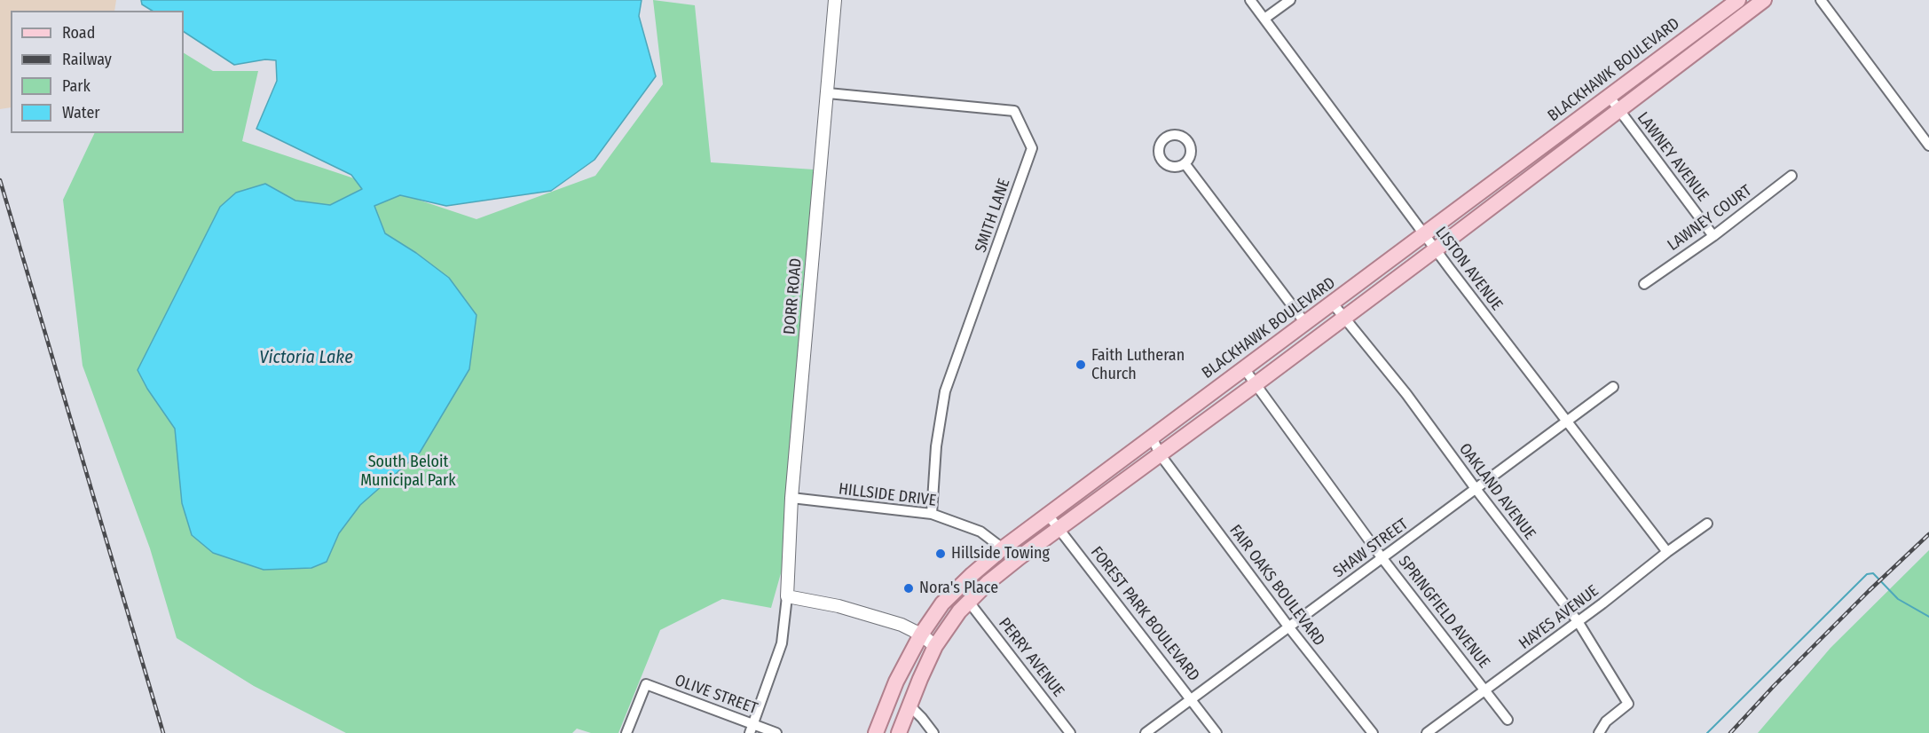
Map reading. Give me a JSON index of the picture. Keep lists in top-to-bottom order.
{
  "streets": {
    "main road": ["BLACKHAWK BOULEVARD"],
    "street": [
      "LAWNEY AVENUE",
      "SMITH LANE",
      "LAWNEY COURT",
      "LISTON AVENUE",
      "DORR ROAD",
      "OAKLAND AVENUE",
      "HILLSIDE DRIVE",
      "SHAW STREET",
      "FAIR OAKS BOULEVARD",
      "SPRINGFIELD AVENUE",
      "FOREST PARK BOULEVARD",
      "HAYES AVENUE",
      "PERRY AVENUE",
      "OLIVE STREET"
    ]
  },
  "crossings": [
    ["BLACKHAWK BOULEVARD", "LAWNEY AVENUE"],
    ["BLACKHAWK BOULEVARD", "LISTON AVENUE"],
    ["BLACKHAWK BOULEVARD", "OAKLAND AVENUE"],
    ["BLACKHAWK BOULEVARD", "HILLSIDE DRIVE"],
    ["BLACKHAWK BOULEVARD", "FAIR OAKS BOULEVARD"],
    ["BLACKHAWK BOULEVARD", "SPRINGFIELD AVENUE"],
    ["BLACKHAWK BOULEVARD", "FOREST PARK BOULEVARD"],
    ["LAWNEY AVENUE", "LAWNEY COURT"],
    ["SMITH LANE", "DORR ROAD"],
    ["SMITH LANE", "HILLSIDE DRIVE"],
    ["LISTON AVENUE", "SHAW STREET"],
    ["LISTON AVENUE", "HAYES AVENUE"],
    ["DORR ROAD", "HILLSIDE DRIVE"],
    ["OAKLAND AVENUE", "SHAW STREET"],
    ["OAKLAND AVENUE", "HAYES AVENUE"],
    ["SHAW STREET", "FAIR OAKS BOULEVARD"],
    ["SHAW STREET", "SPRINGFIELD AVENUE"],
    ["SHAW STREET", "FOREST PARK BOULEVARD"],
    ["SPRINGFIELD AVENUE", "HAYES AVENUE"]
  ],
  "water": ["Victoria Lake"],
  "parks": ["South Beloit Municipal Park"],
  "places": ["Faith Lutheran Church", "Hillside Towing", "Nora's Place"],
  "legend": [
    "Road",
    "Railway",
    "Park",
    "Water"
  ]
}
